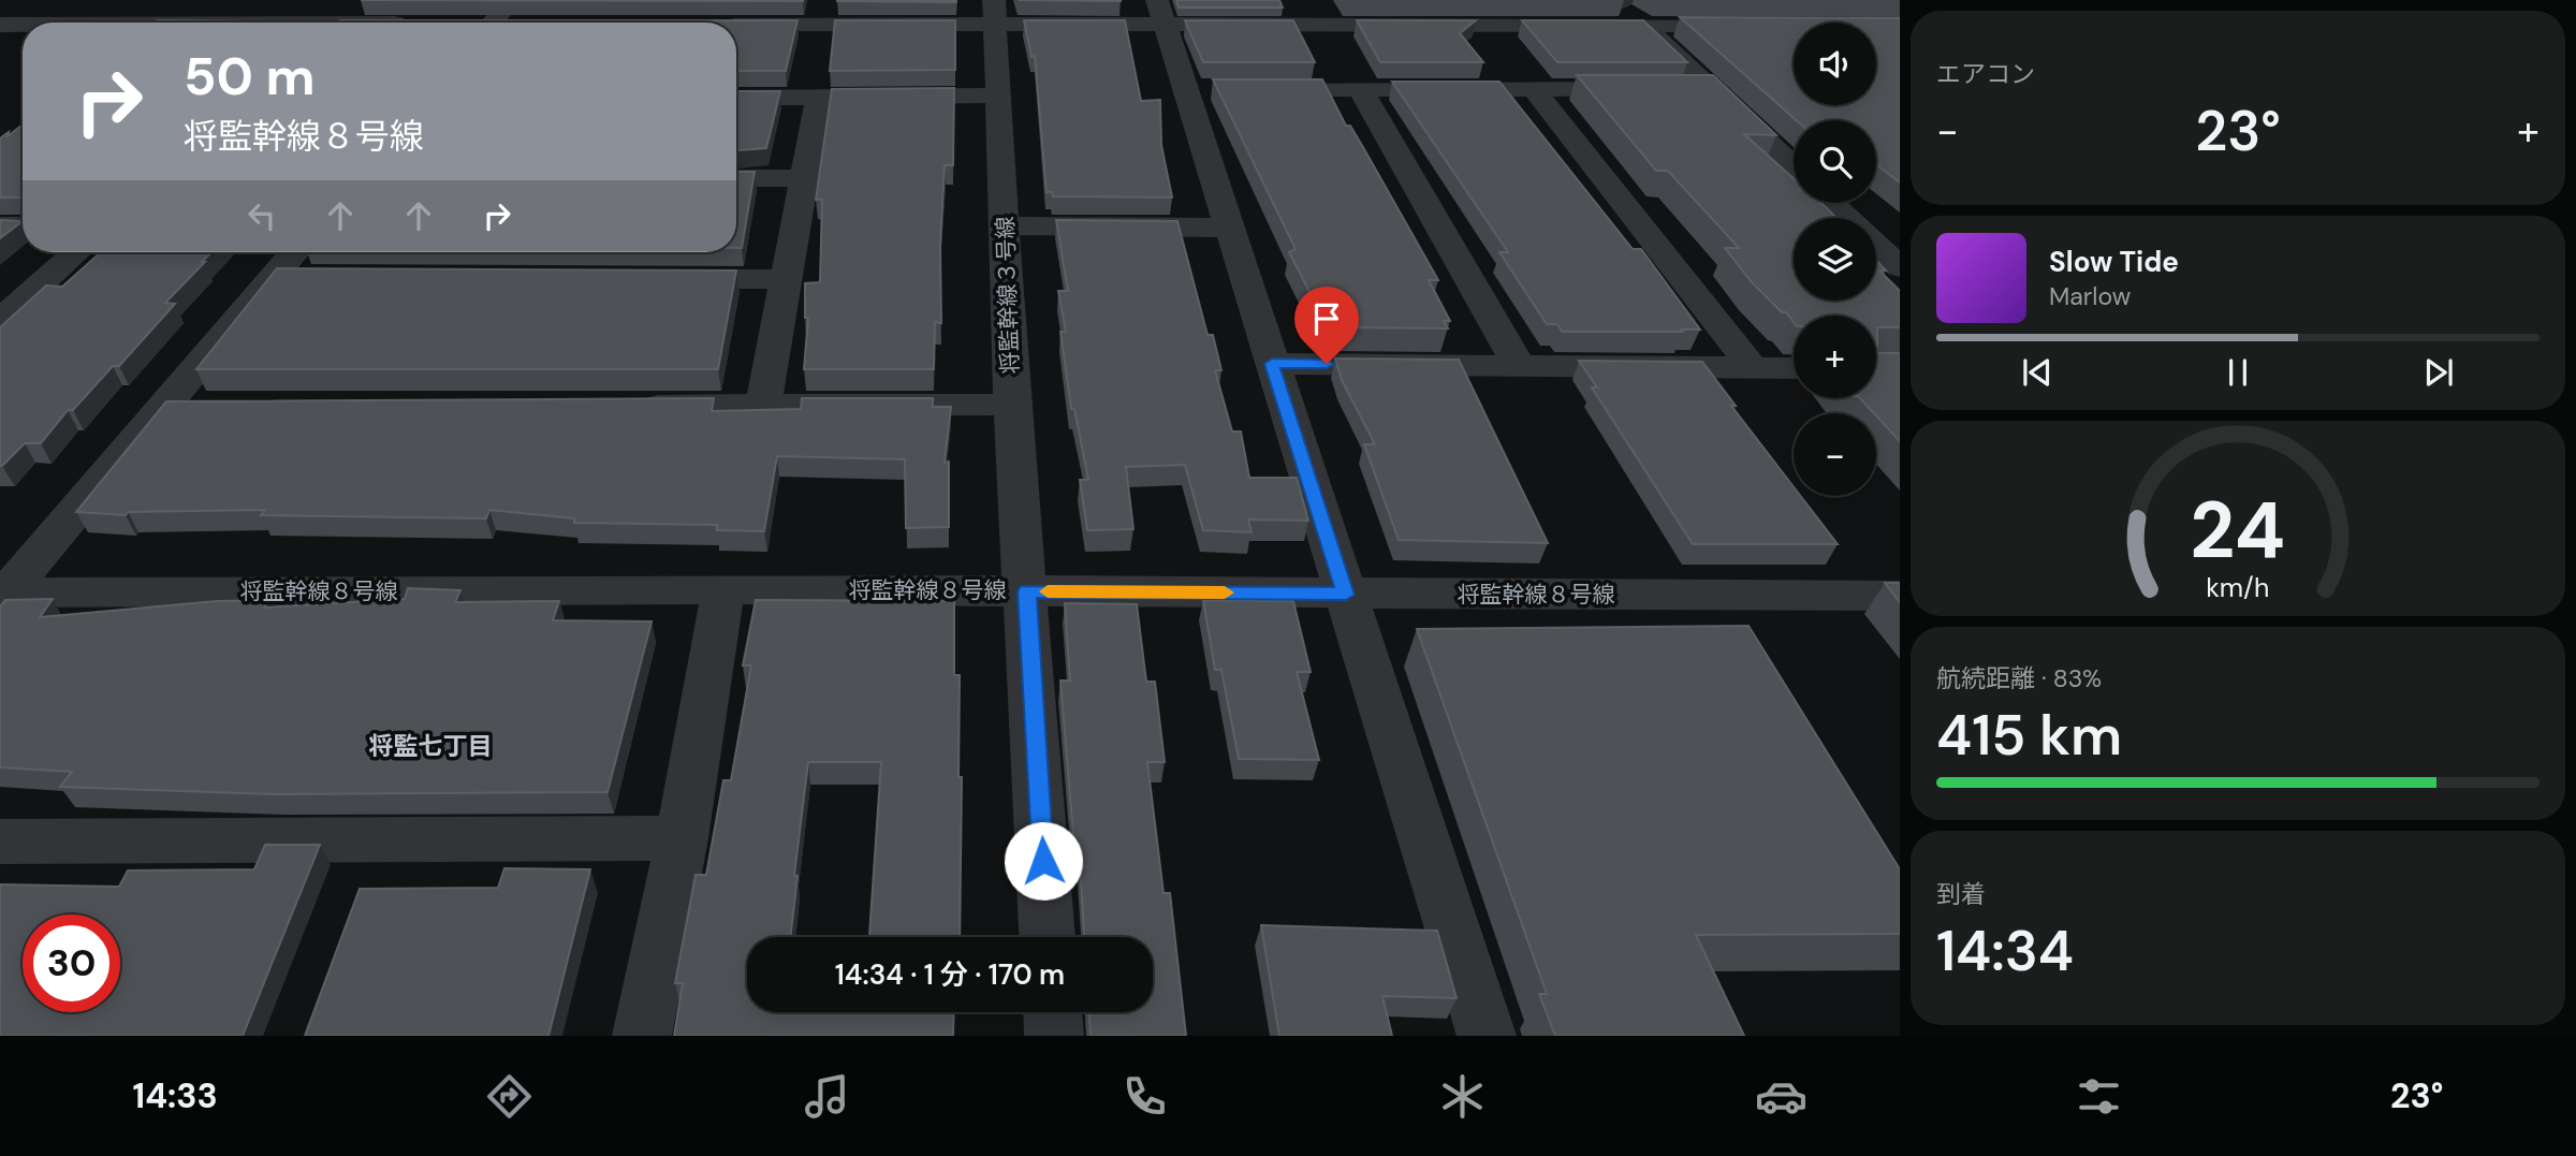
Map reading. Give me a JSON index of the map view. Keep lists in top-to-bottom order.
{
  "streets": {
    "street": ["将監幹線３号線", "将監幹線８号線"]
  },
  "crossings": [
    ["将監幹線３号線", "将監幹線８号線"]
  ],
  "districts": ["将監七丁目"],
  "page": {
    "tile": [
      "エアコン",
      ["航続距離 · 83%", "415 km"],
      ["到着", "14:34"]
    ],
    "map_buttons": ["+", "−"],
    "turn": ["50 m", "将監幹線８号線"],
    "heat": ["−", "23°", "+"],
    "song": ["Slow Tide", "Marlow"],
    "limit": "30",
    "trip": "14:34 · 1 分 · 170 m",
    "tabs": ["14:33", "23°"],
    "gauge": ["24", "km/h"]
  }
}
